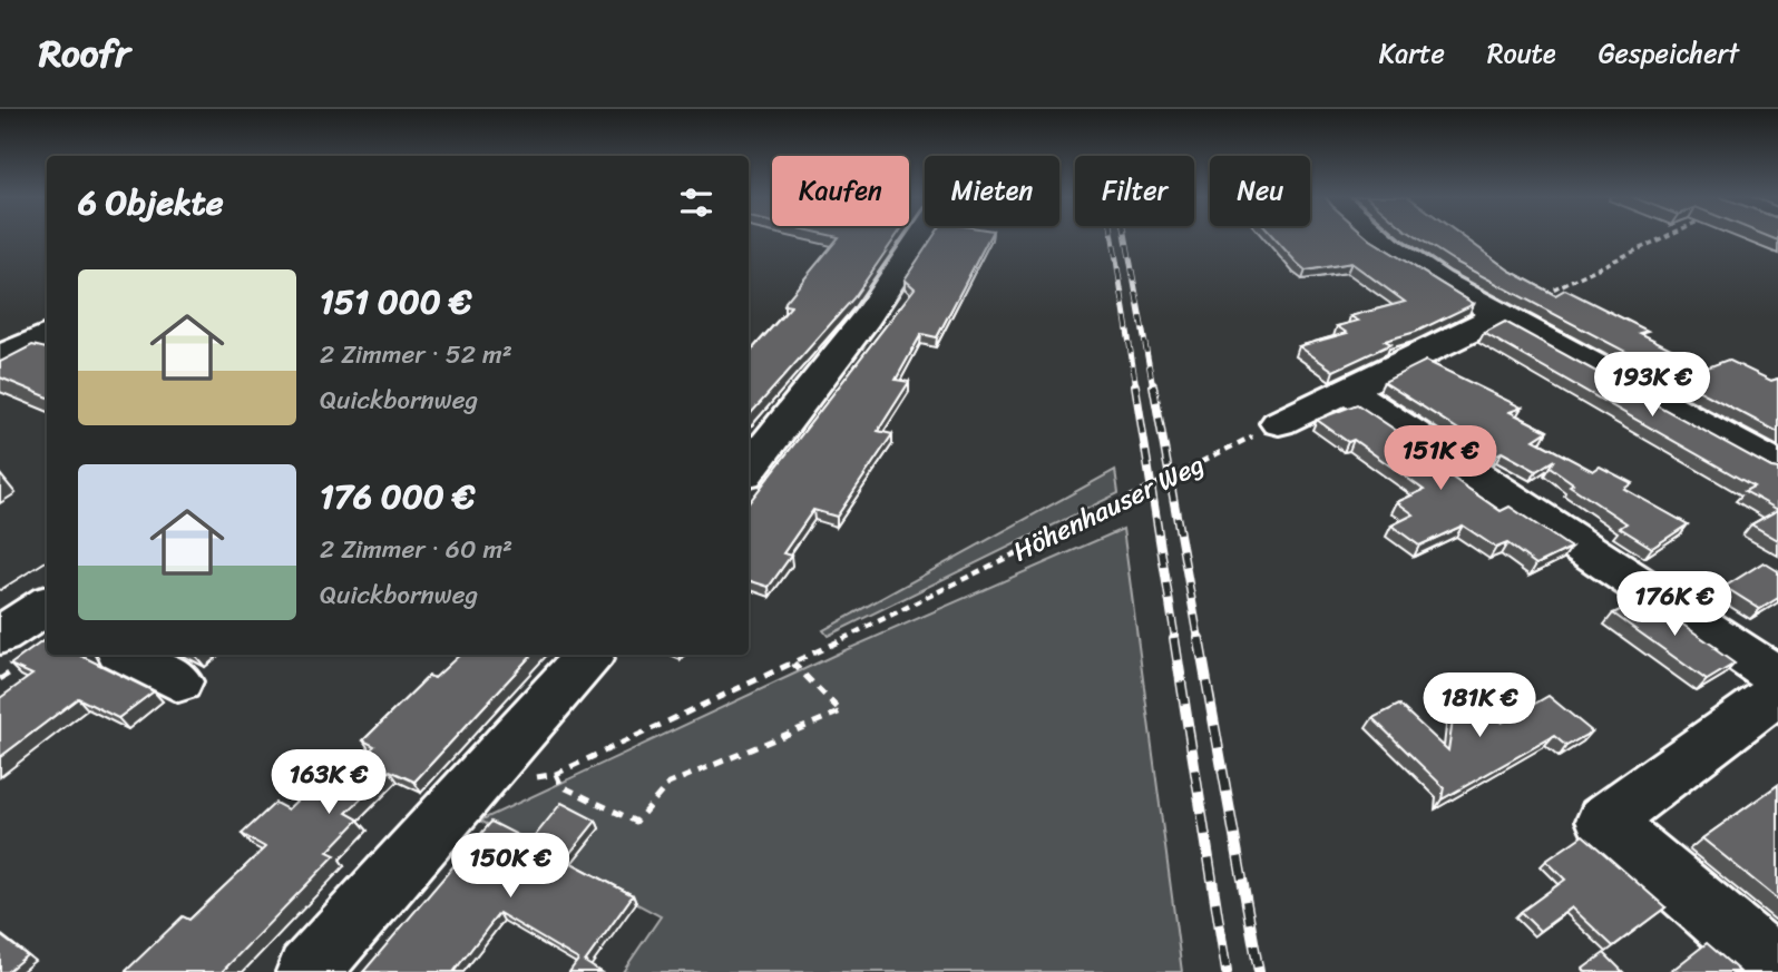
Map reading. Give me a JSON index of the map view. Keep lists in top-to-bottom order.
{
  "streets": {
    "path": ["Höhenhauser Weg"]
  },
  "page": {
    "header": "Roofr",
    "nav": ["Karte", "Route", "Gespeichert"],
    "chip": [
      "Kaufen",
      "Mieten",
      "Filter",
      "Neu"
    ],
    "heading": "6 Objekte",
    "list": [
      {
        "name": "151 000 €",
        "note": "2 Zimmer · 52 m² · Quickbornweg"
      },
      {
        "name": "176 000 €",
        "note": "2 Zimmer · 60 m² · Quickbornweg"
      }
    ],
    "price": [
      "193K €",
      "151K €",
      "176K €",
      "181K €",
      "163K €",
      "150K €"
    ]
  }
}
